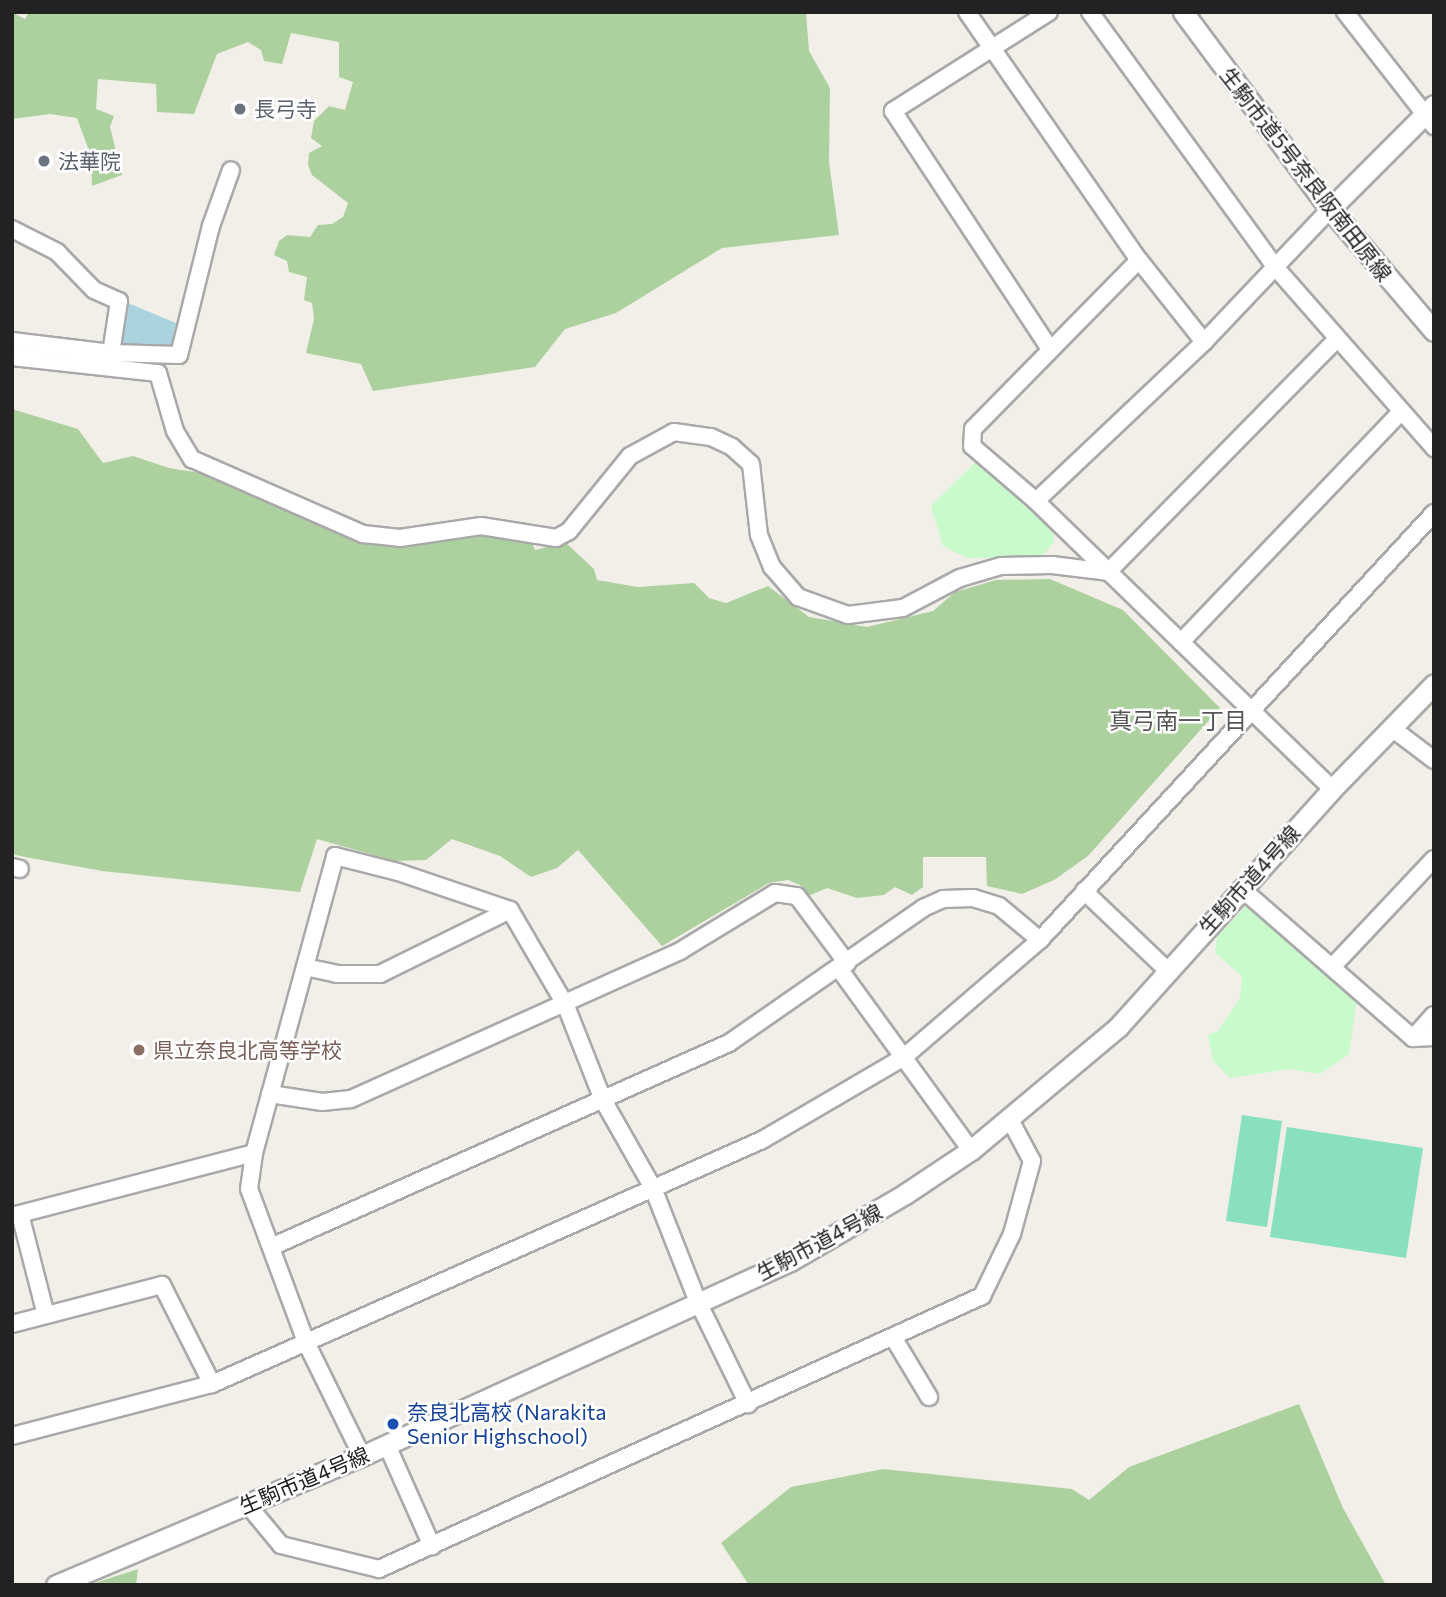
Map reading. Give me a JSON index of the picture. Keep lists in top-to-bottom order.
{
  "streets": {
    "street": ["生駒市道5号奈良阪南田原線", "生駒市道4号線"]
  },
  "districts": ["真弓南一丁目"],
  "places": [
    "長弓寺",
    "法華院",
    "県立奈良北高等学校",
    "奈良北高校 (Narakita Senior Highschool)"
  ]
}
